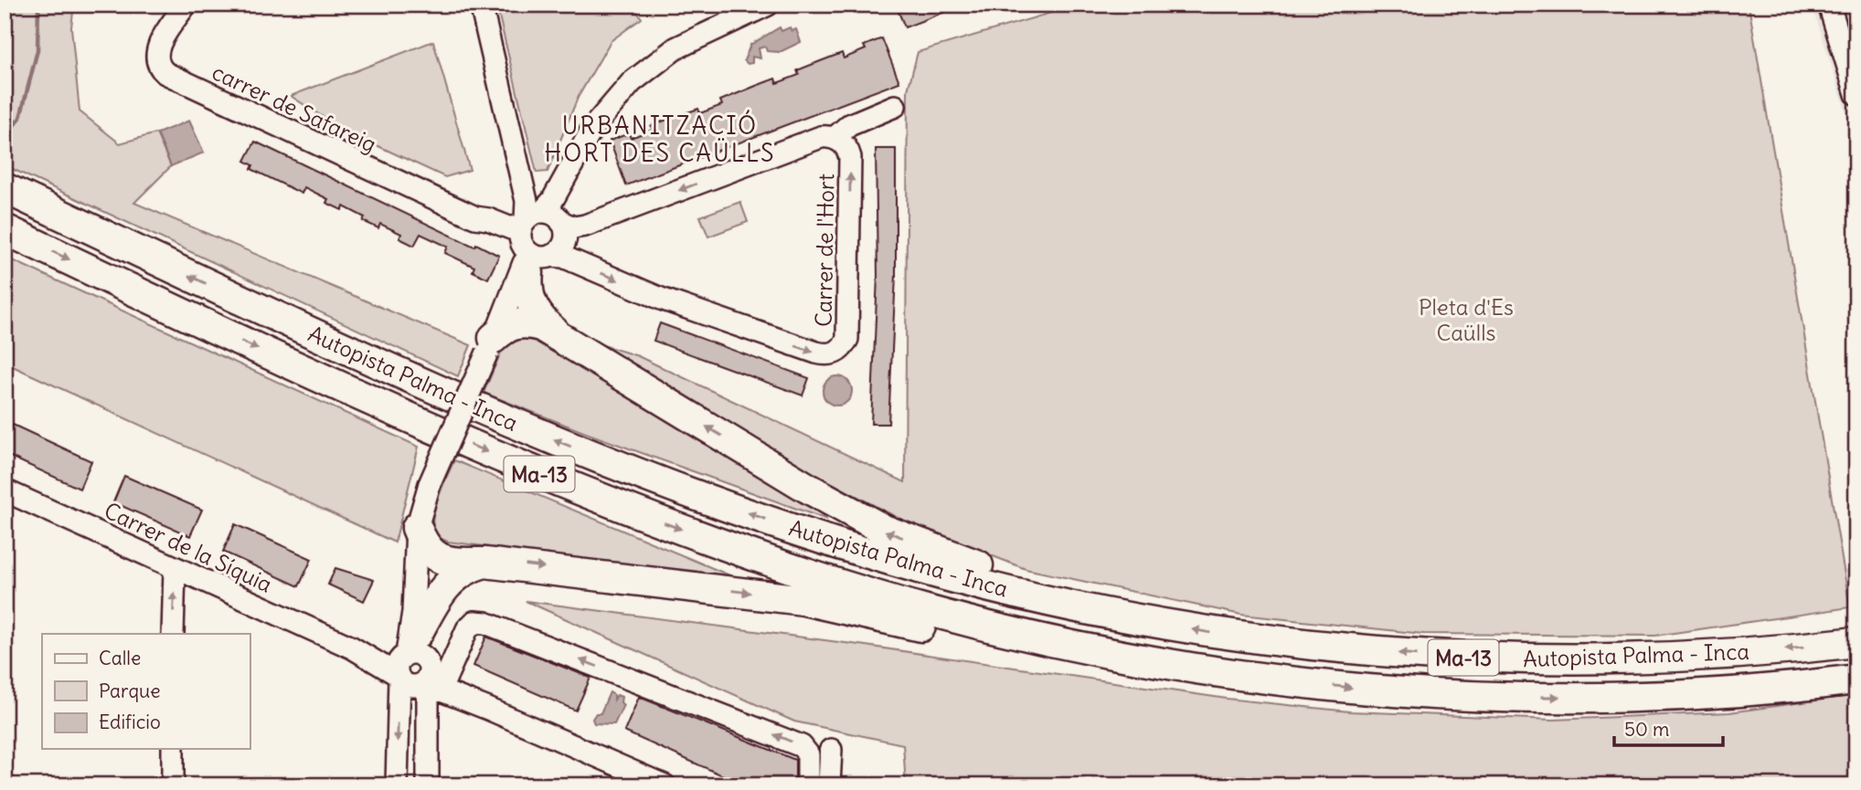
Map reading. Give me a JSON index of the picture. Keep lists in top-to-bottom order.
{
  "streets": {
    "highway": ["Autopista Palma - Inca", "Ma-13"],
    "street": ["carrer de Safareig", "Carrer de l'Hort", "Carrer de la Síquia"]
  },
  "crossings": [
    ["carrer de Safareig", "Carrer de l'Hort"]
  ],
  "districts": ["URBANITZACIÓ HORT DES CAÜLLS"],
  "parks": ["Pleta d'Es Caülls"],
  "legend": ["Calle", "Parque", "Edificio"],
  "scale_bar": "50 m"
}
